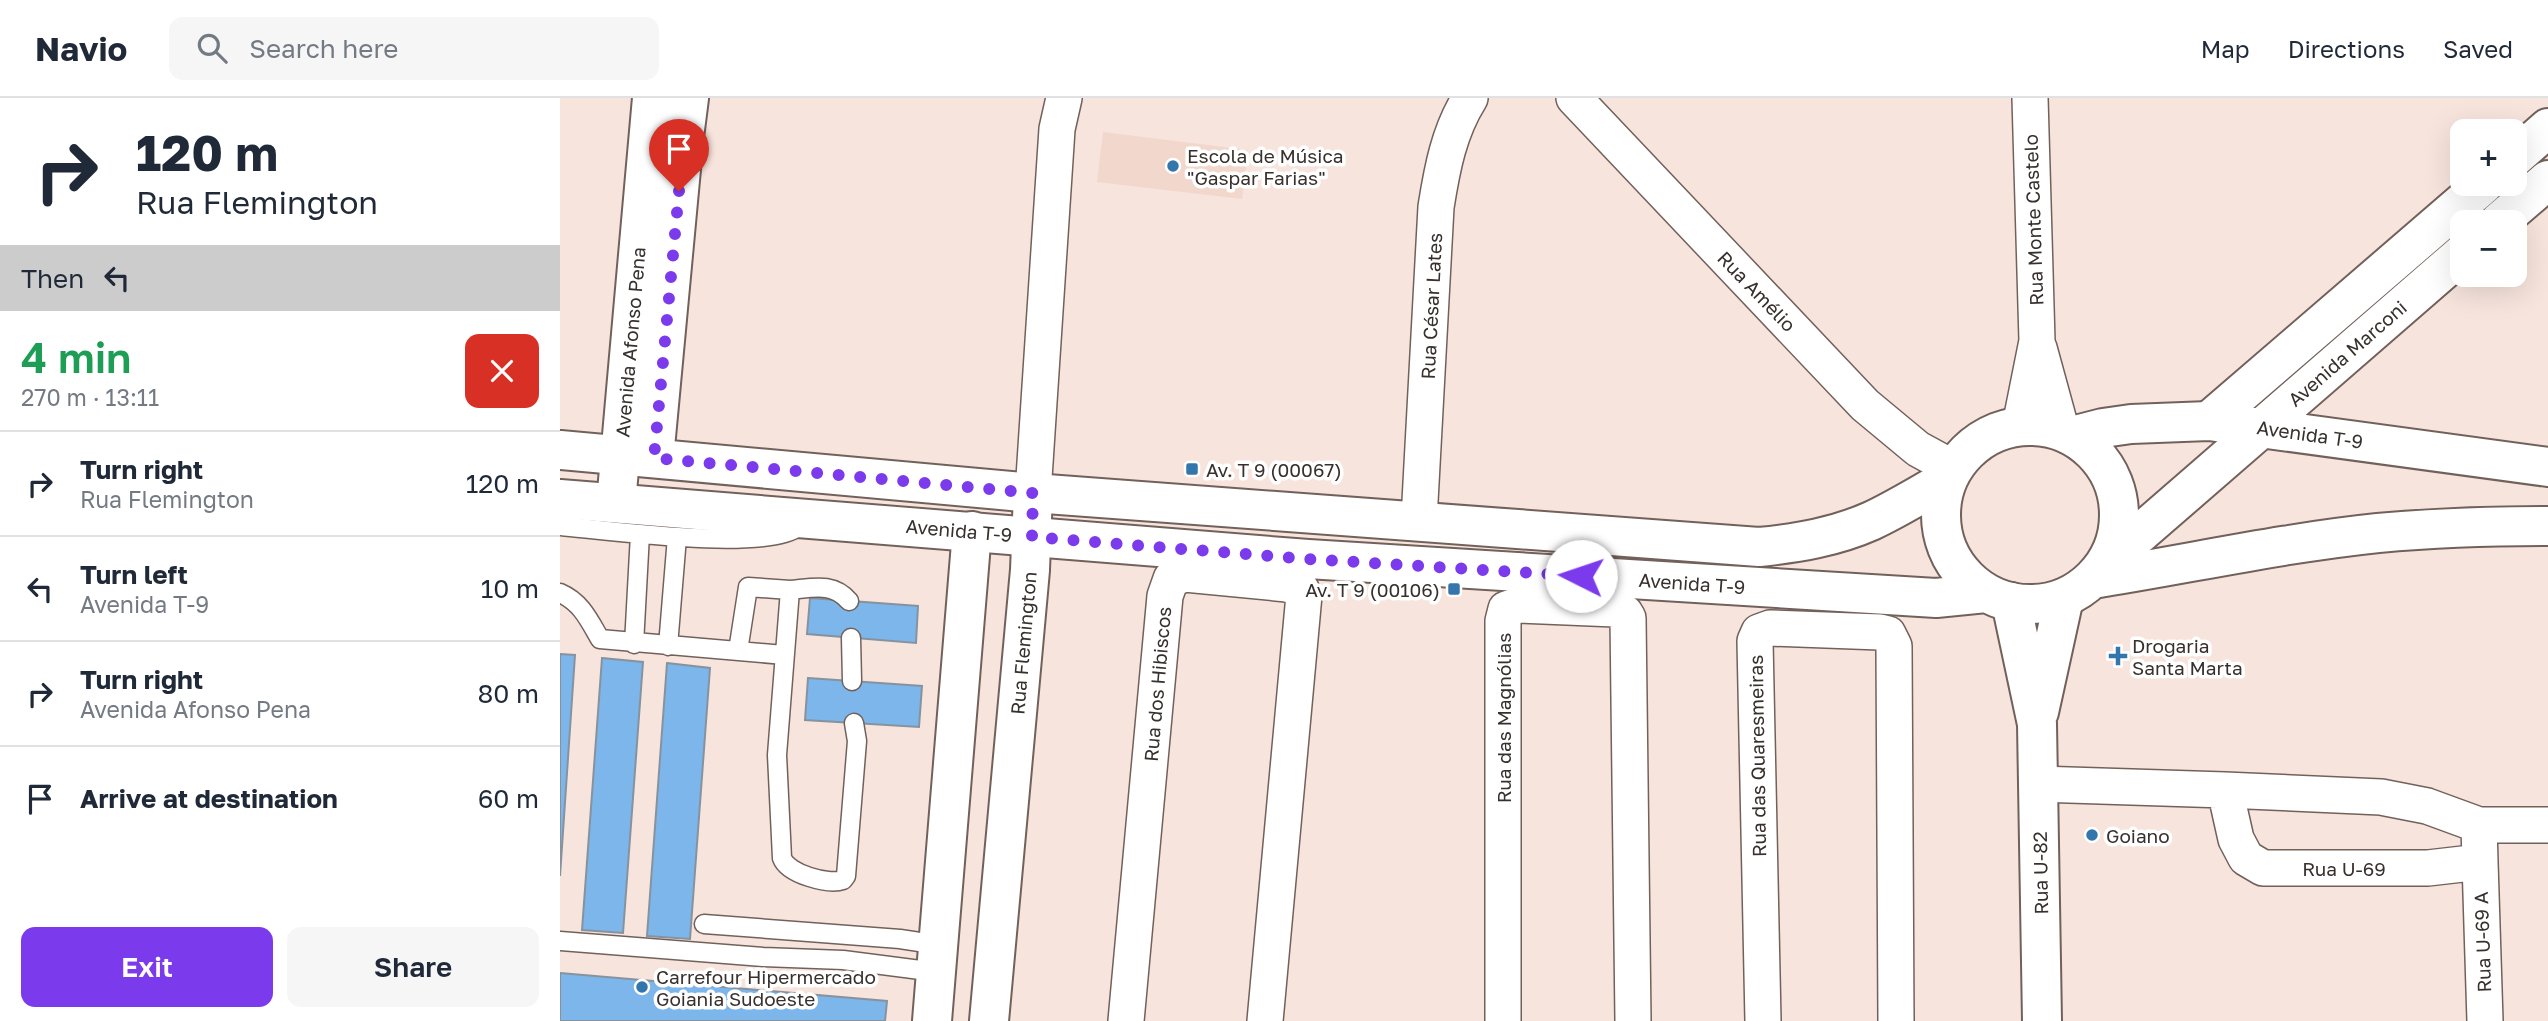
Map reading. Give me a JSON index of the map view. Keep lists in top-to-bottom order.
{
  "streets": {
    "main road": [
      "Avenida Afonso Pena",
      "Avenida Marconi",
      "Avenida T-9",
      "Rua Flemington",
      "Rua U-82"
    ],
    "street": [
      "Rua Monte Castelo",
      "Rua Amélio",
      "Rua César Lates",
      "Rua dos Hibiscos",
      "Rua das Magnólias",
      "Rua das Quaresmeiras",
      "Rua U-69",
      "Rua U-69 A"
    ]
  },
  "crossings": [
    ["Rua Monte Castelo", "Rua Amélio"],
    ["Rua Monte Castelo", "Avenida Marconi"],
    ["Rua Monte Castelo", "Avenida T-9"],
    ["Rua Monte Castelo", "Rua U-82"],
    ["Rua Amélio", "Avenida Marconi"],
    ["Rua Amélio", "Avenida T-9"],
    ["Rua Amélio", "Rua U-82"],
    ["Avenida Afonso Pena", "Avenida T-9"],
    ["Avenida Marconi", "Avenida T-9"],
    ["Avenida Marconi", "Rua U-82"],
    ["Avenida T-9", "Rua Flemington"],
    ["Avenida T-9", "Rua U-82"],
    ["Rua U-69", "Rua U-69 A"]
  ],
  "places": {
    "other": ["Escola de Música \"Gaspar Farias\"", "Goiano", "Carrefour Hipermercado Goiania Sudoeste"],
    "transit": ["Av. T 9 (00067)", "Av. T 9 (00106)"],
    "health": ["Drogaria Santa Marta"]
  },
  "page": {
    "header": "Navio",
    "search": "Search here",
    "nav": ["Map", "Directions", "Saved"],
    "turn": ["120 m", "Rua Flemington"],
    "map_buttons": ["+", "−"],
    "then": "Then",
    "heading": ["4 min", "270 m · 13:11"],
    "list": [
      {
        "name": "Turn right",
        "note": "Rua Flemington",
        "value": "120 m"
      },
      {
        "name": "Turn left",
        "note": "Avenida T-9",
        "value": "10 m"
      },
      {
        "name": "Turn right",
        "note": "Avenida Afonso Pena",
        "value": "80 m"
      },
      {
        "name": "Arrive at destination",
        "value": "60 m"
      }
    ],
    "buttons": ["Exit", "Share"]
  }
}
